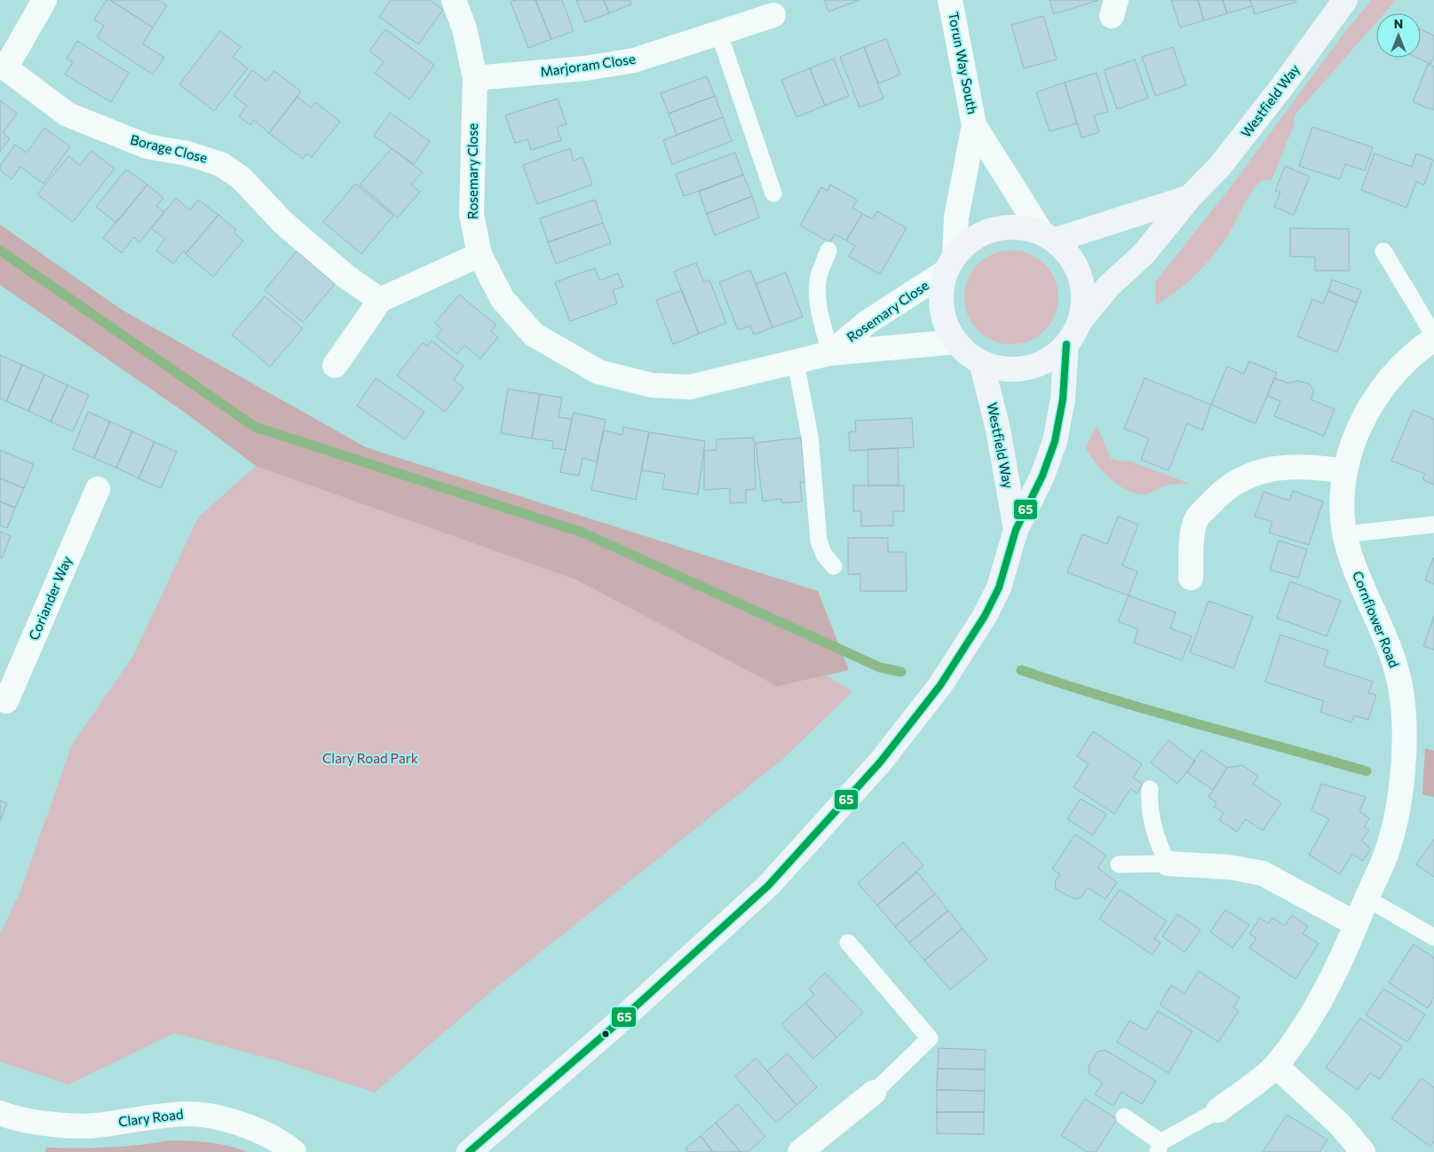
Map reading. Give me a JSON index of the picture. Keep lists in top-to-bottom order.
{
  "streets": {
    "main road": ["Westfield Way"],
    "street": [
      "Torun Way South",
      "Marjoram Close",
      "Borage Close",
      "Rosemary Close",
      "Coriander Way",
      "Cornflower Road",
      "Clary Road"
    ]
  },
  "crossings": [
    ["Torun Way South", "Westfield Way"],
    ["Torun Way South", "Rosemary Close"],
    ["Marjoram Close", "Rosemary Close"],
    ["Westfield Way", "Rosemary Close"]
  ],
  "parks": ["Clary Road Park"],
  "lines": ["transit line 65"],
  "north": "top"
}
